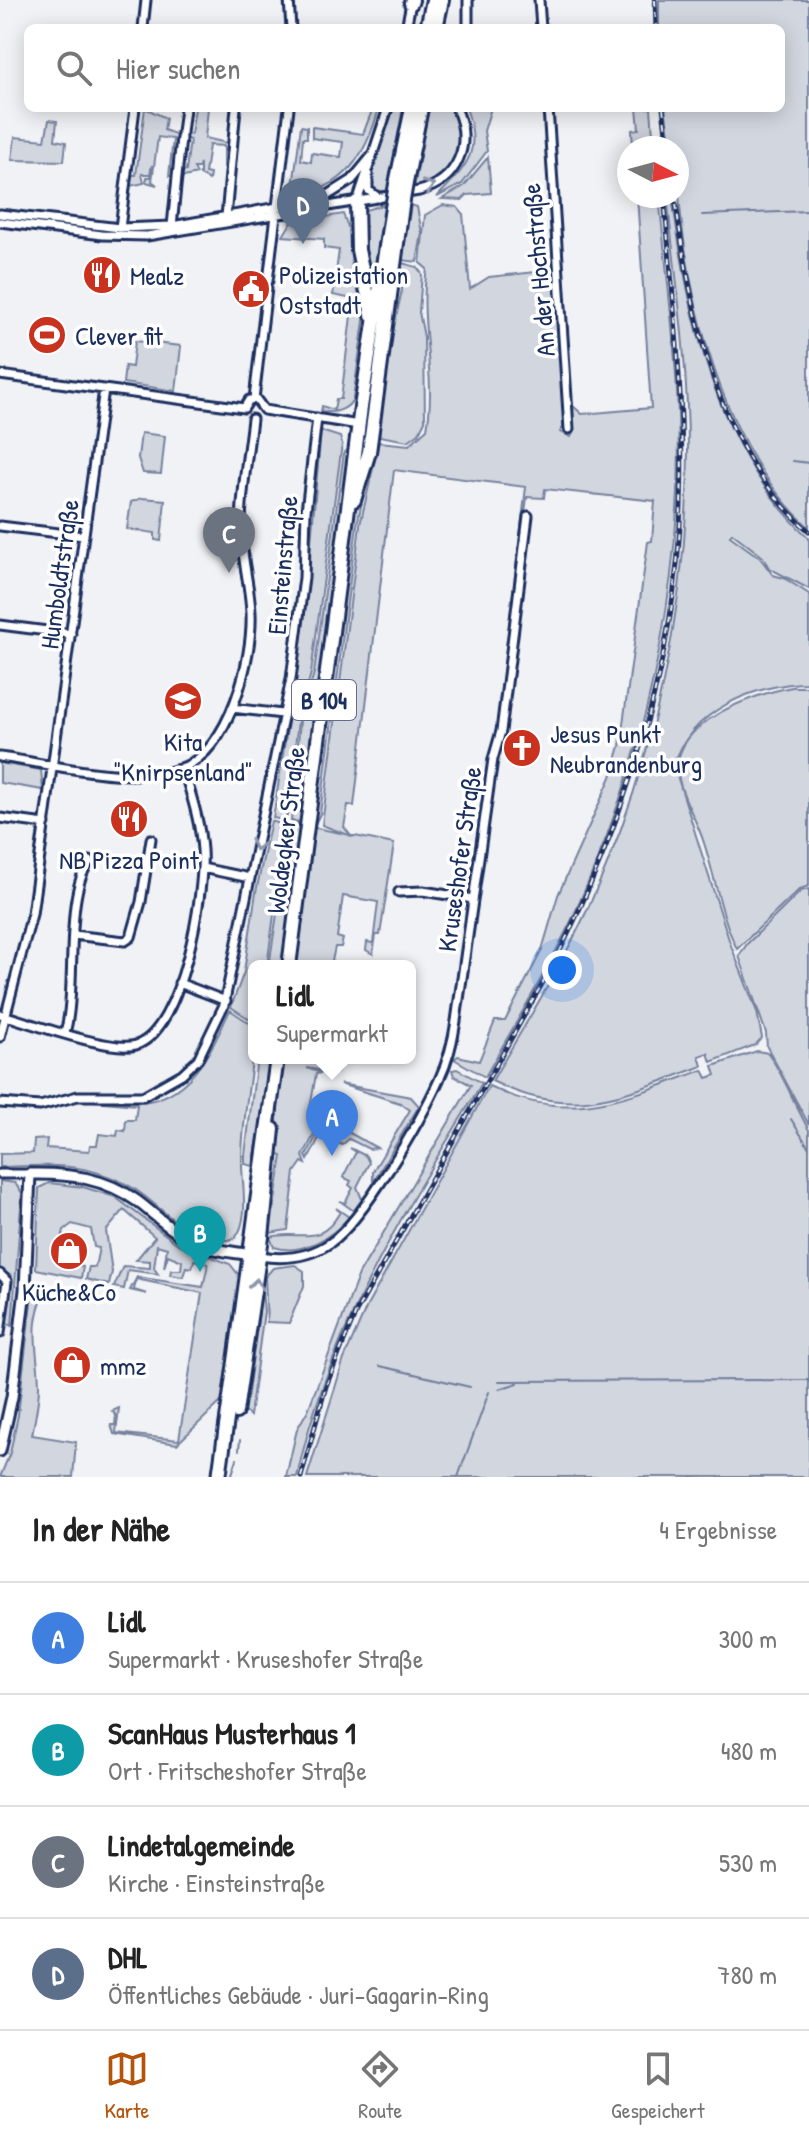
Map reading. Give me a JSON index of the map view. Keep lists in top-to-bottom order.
{
  "streets": {
    "main road": ["B 104", "Woldegker Straße"],
    "street": [
      "An der Hochstraße",
      "Einsteinstraße",
      "Humboldtstraße",
      "Kruseshofer Straße"
    ]
  },
  "places": {
    "restaurant": ["Mealz", "NB Pizza Point"],
    "public building": ["Polizeistation Oststadt"],
    "sports": ["Clever fit"],
    "school or university": ["Kita \"Knirpsenland\""],
    "church": ["Jesus Punkt Neubrandenburg"],
    "shop": ["Küche&Co", "mmz"]
  },
  "north": "right",
  "page": {
    "search": "Hier suchen",
    "pins": [
      "D",
      "C",
      "A",
      "B"
    ],
    "popup": ["Lidl", "Supermarkt"],
    "heading": ["In der Nähe", "4 Ergebnisse"],
    "list": [
      {
        "mark": "A",
        "name": "Lidl",
        "note": "Supermarkt · Kruseshofer Straße",
        "value": "300 m"
      },
      {
        "mark": "B",
        "name": "ScanHaus Musterhaus 1",
        "note": "Ort · Fritscheshofer Straße",
        "value": "480 m"
      },
      {
        "mark": "C",
        "name": "Lindetalgemeinde",
        "note": "Kirche · Einsteinstraße",
        "value": "530 m"
      },
      {
        "mark": "D",
        "name": "DHL",
        "note": "Öffentliches Gebäude · Juri-Gagarin-Ring",
        "value": "780 m"
      }
    ],
    "nav": ["Karte", "Route", "Gespeichert"]
  }
}
